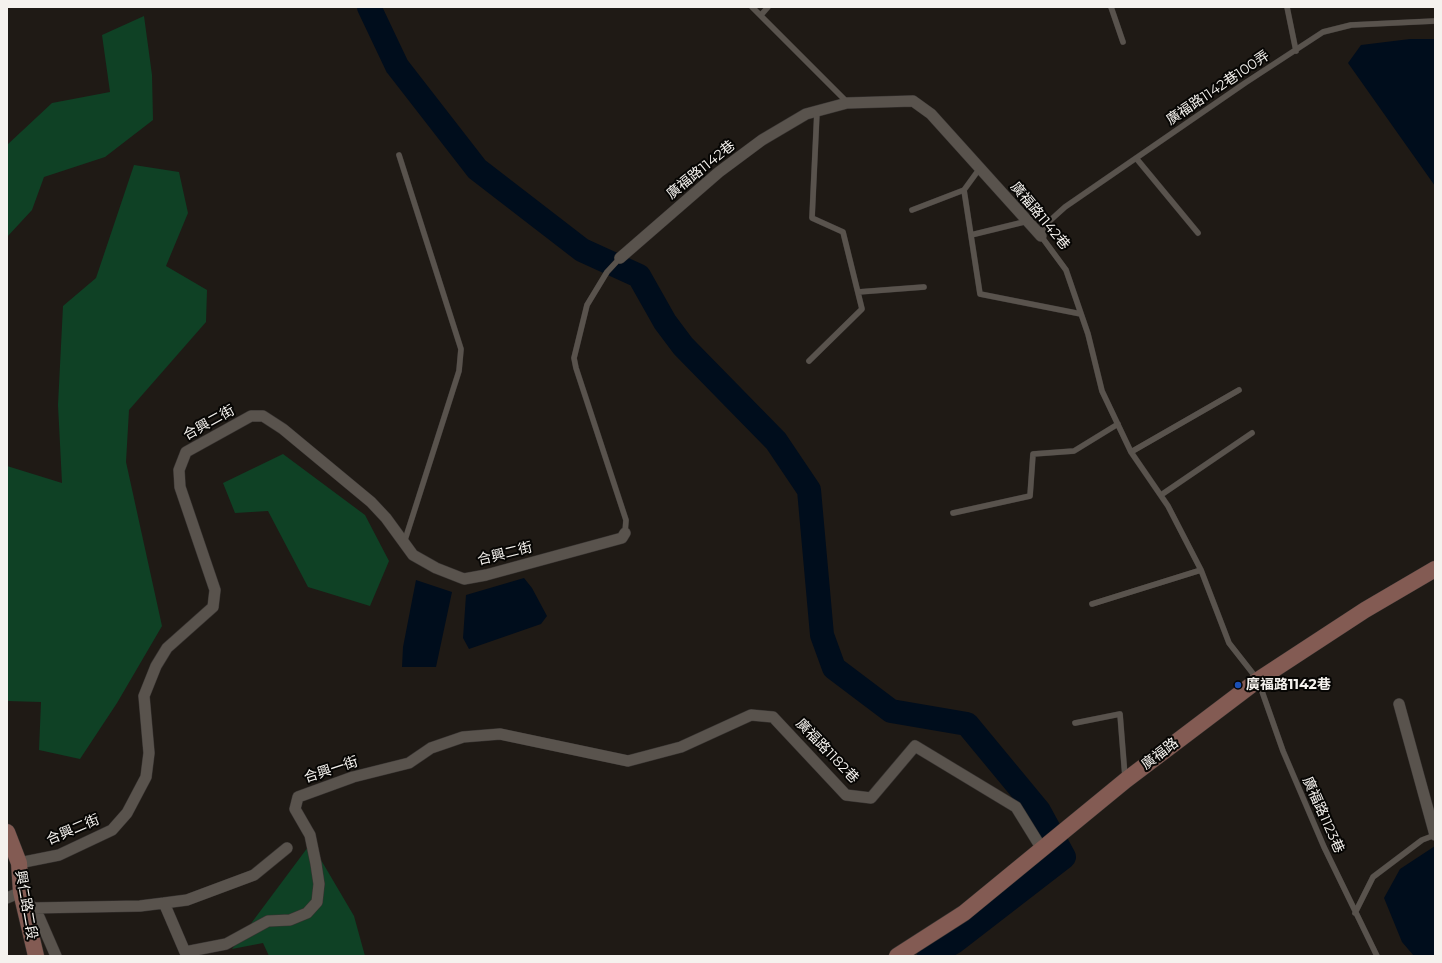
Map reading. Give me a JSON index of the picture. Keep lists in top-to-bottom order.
{
  "streets": {
    "street": [
      "廣福路1142巷",
      "合興二街",
      "廣福路1182巷",
      "廣福路",
      "合興一街",
      "興仁路二段"
    ],
    "lane": ["廣福路1142巷100弄", "廣福路1123巷"]
  },
  "crossings": [
    ["廣福路1142巷100弄", "廣福路1142巷"],
    ["廣福路1142巷", "廣福路"],
    ["廣福路1142巷", "廣福路1123巷"],
    ["合興二街", "興仁路二段"],
    ["廣福路1182巷", "廣福路"],
    ["廣福路1182巷", "合興一街"],
    ["廣福路", "廣福路1123巷"]
  ],
  "places": ["廣福路1142巷"]
}
